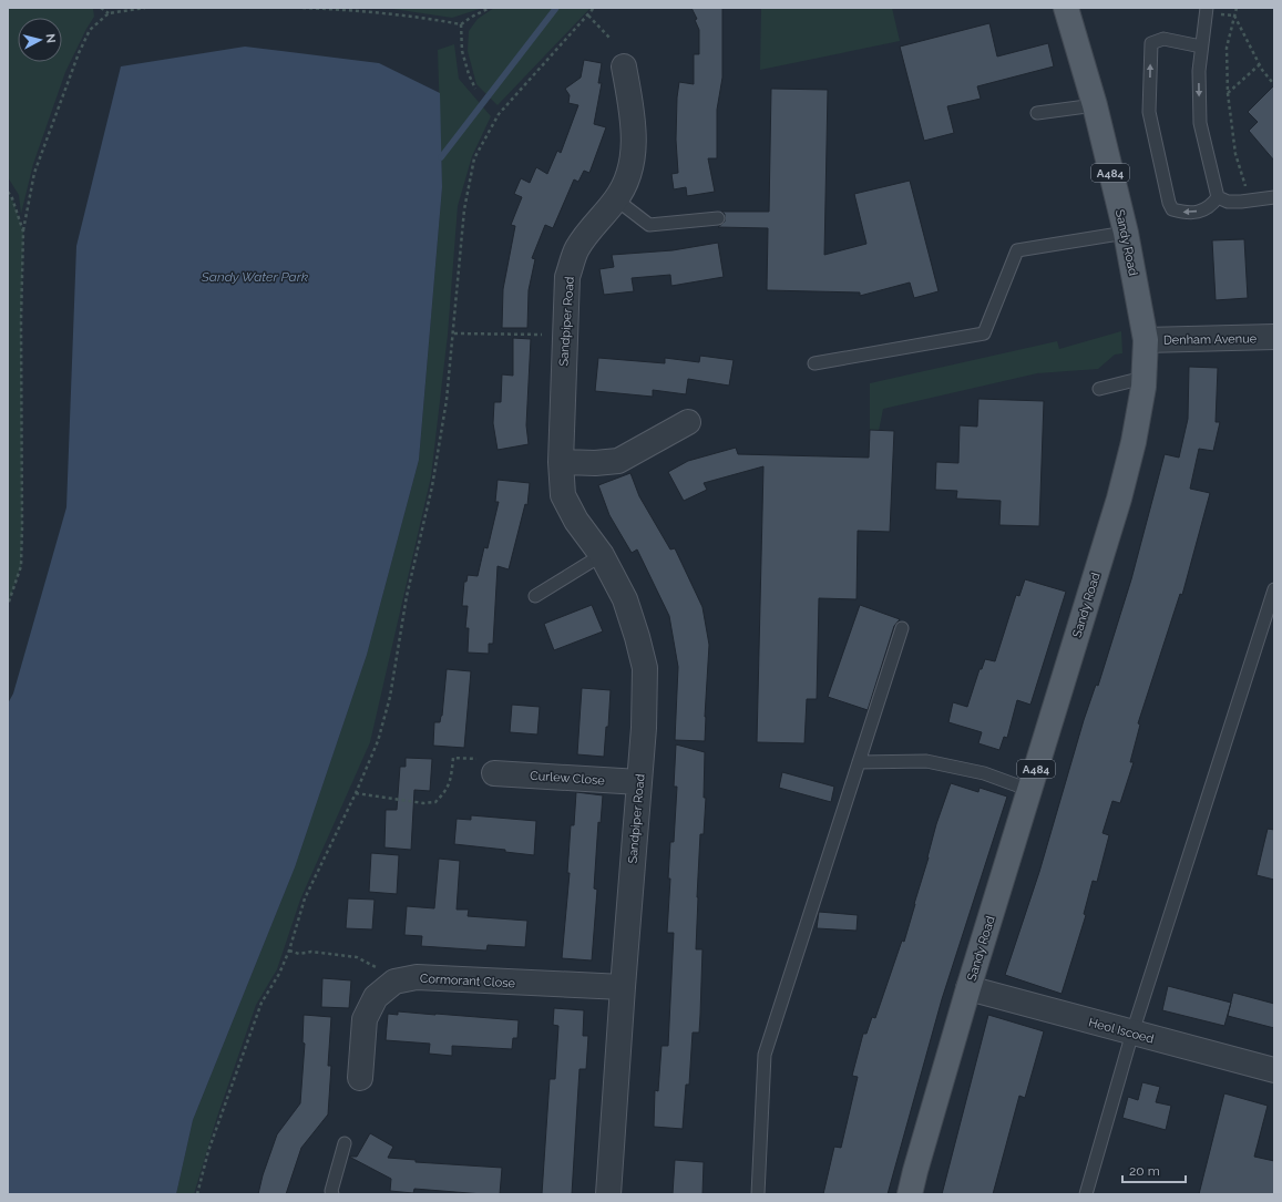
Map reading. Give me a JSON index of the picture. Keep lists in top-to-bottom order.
{
  "streets": {
    "main road": ["A484", "Sandy Road"],
    "street": [
      "Sandpiper Road",
      "Denham Avenue",
      "Curlew Close",
      "Cormorant Close",
      "Heol Iscoed"
    ]
  },
  "crossings": [
    ["Sandy Road", "Denham Avenue"],
    ["Sandy Road", "Heol Iscoed"],
    ["Sandpiper Road", "Curlew Close"],
    ["Sandpiper Road", "Cormorant Close"]
  ],
  "water": ["Sandy Water Park"],
  "scale_bar": "20 m",
  "north": "right"
}
